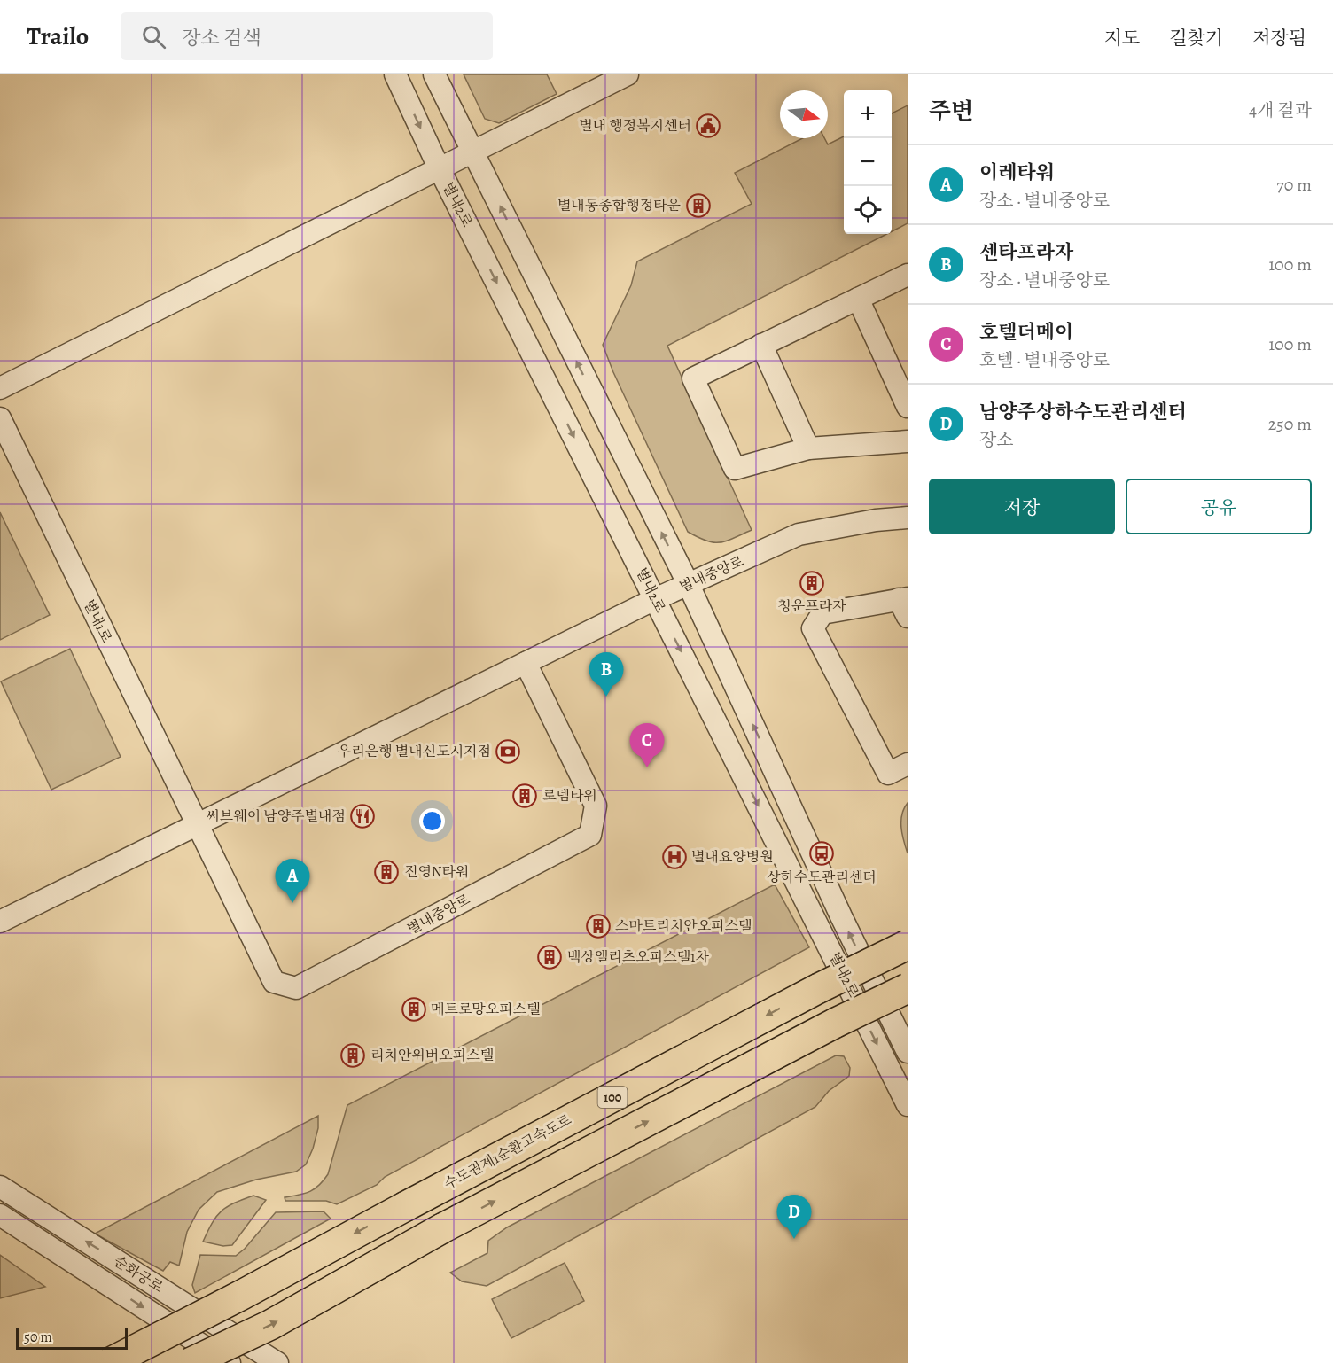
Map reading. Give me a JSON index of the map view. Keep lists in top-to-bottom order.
{
  "streets": {
    "highway": ["100", "수도권제1순환고속도로"],
    "street": [
      "별내2로",
      "별내중앙로",
      "별내1로",
      "순화궁로"
    ]
  },
  "crossings": [
    ["별내2로", "별내중앙로"],
    ["별내중앙로", "별내1로"]
  ],
  "places": {
    "public building": ["별내 행정복지센터"],
    "building": [
      "별내동종합행정타운",
      "청운프라자",
      "로뎀타워",
      "진영N타워",
      "스마트리치안오피스텔",
      "백상앨리츠오피스텔1차",
      "메트로망오피스텔",
      "리치안위버오피스텔"
    ],
    "bank": ["우리은행 별내신도시지점"],
    "restaurant": ["써브웨이 남양주별내점"],
    "bus stop": ["상하수도관리센터"],
    "hospital": ["별내요양병원"]
  },
  "scale_bar": "50 m",
  "north": "right",
  "page": {
    "header": "Trailo",
    "search": "장소 검색",
    "nav": ["지도", "길찾기", "저장됨"],
    "heading": ["주변", "4개 결과"],
    "map_buttons": ["+", "−"],
    "list": [
      {
        "mark": "A",
        "name": "이레타워",
        "note": "장소 · 별내중앙로",
        "value": "70 m"
      },
      {
        "mark": "B",
        "name": "센타프라자",
        "note": "장소 · 별내중앙로",
        "value": "100 m"
      },
      {
        "mark": "C",
        "name": "호텔더메이",
        "note": "호텔 · 별내중앙로",
        "value": "100 m"
      },
      {
        "mark": "D",
        "name": "남양주상하수도관리센터",
        "note": "장소",
        "value": "250 m"
      }
    ],
    "buttons": ["저장", "공유"],
    "pins": [
      "B",
      "C",
      "A",
      "D"
    ],
    "scale": "50 m"
  }
}
